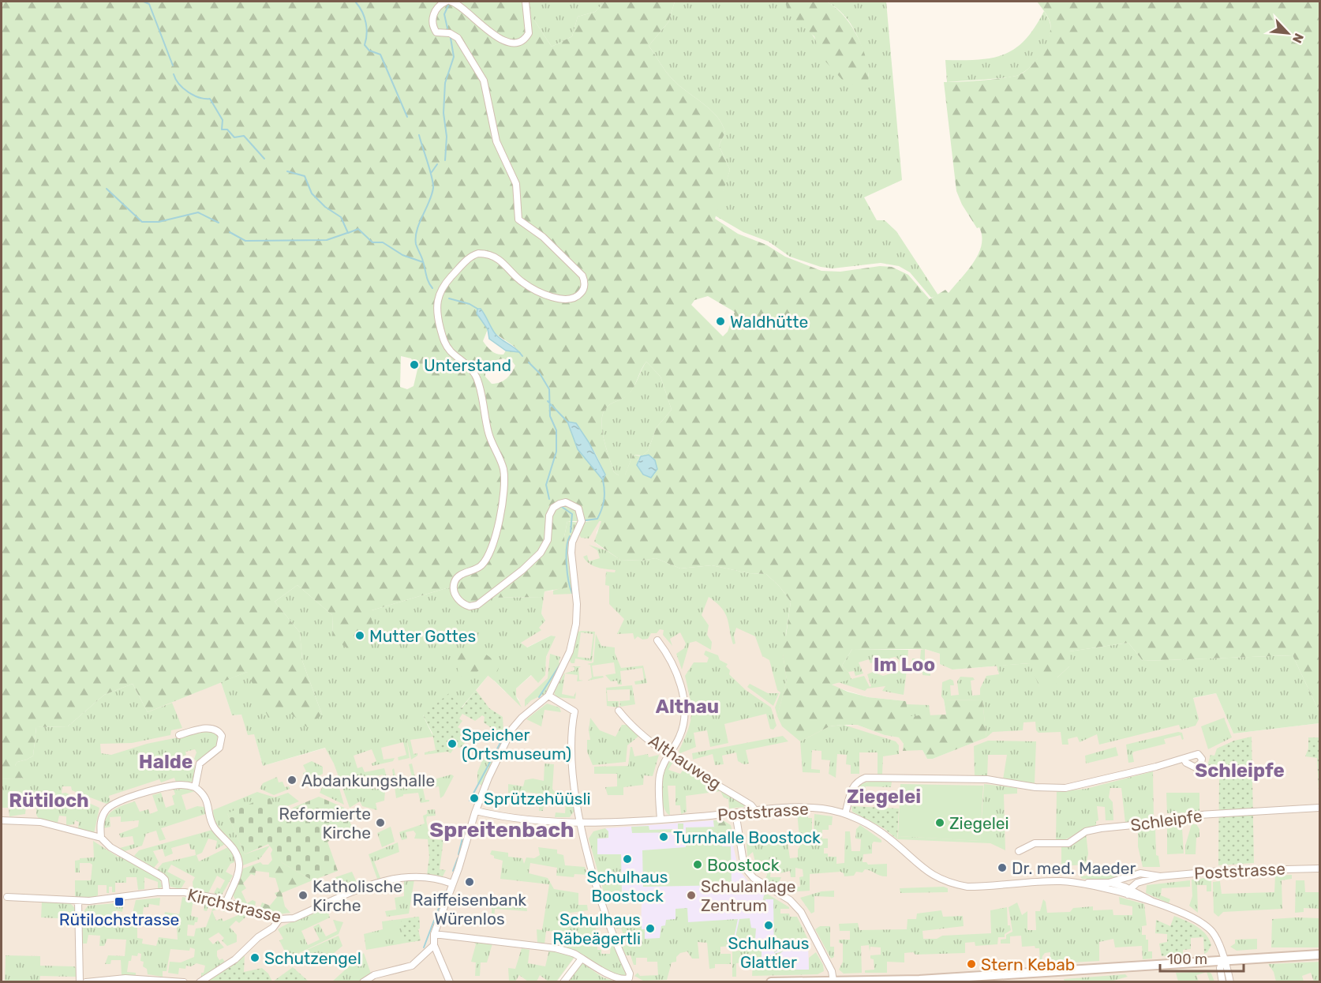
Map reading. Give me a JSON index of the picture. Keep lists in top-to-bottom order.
{
  "streets": {
    "street": [
      "Althauweg",
      "Poststrasse",
      "Schleipfe",
      "Kirchstrasse"
    ]
  },
  "crossings": [
    ["Althauweg", "Poststrasse"]
  ],
  "districts": [
    "Im Loo",
    "Althau",
    "Halde",
    "Schleipfe",
    "Ziegelei",
    "Rütiloch",
    "Spreitenbach"
  ],
  "places": {
    "other": [
      "Waldhütte",
      "Unterstand",
      "Mutter Gottes",
      "Speicher (Ortsmuseum)",
      "Abdankungshalle",
      "Sprützehüüsli",
      "Reformierte Kirche",
      "Ziegelei",
      "Turnhalle Boostock",
      "Schulhaus Boostock",
      "Boostock",
      "Dr. med. Maeder",
      "Raiffeisenbank Würenlos",
      "Katholische Kirche",
      "Schulanlage Zentrum",
      "Schulhaus Glattler",
      "Schulhaus Räbeägertli",
      "Schutzengel",
      "Stern Kebab"
    ],
    "transit": ["Rütilochstrasse"]
  },
  "scale_bar": "100 m",
  "north": "bottom right"
}
